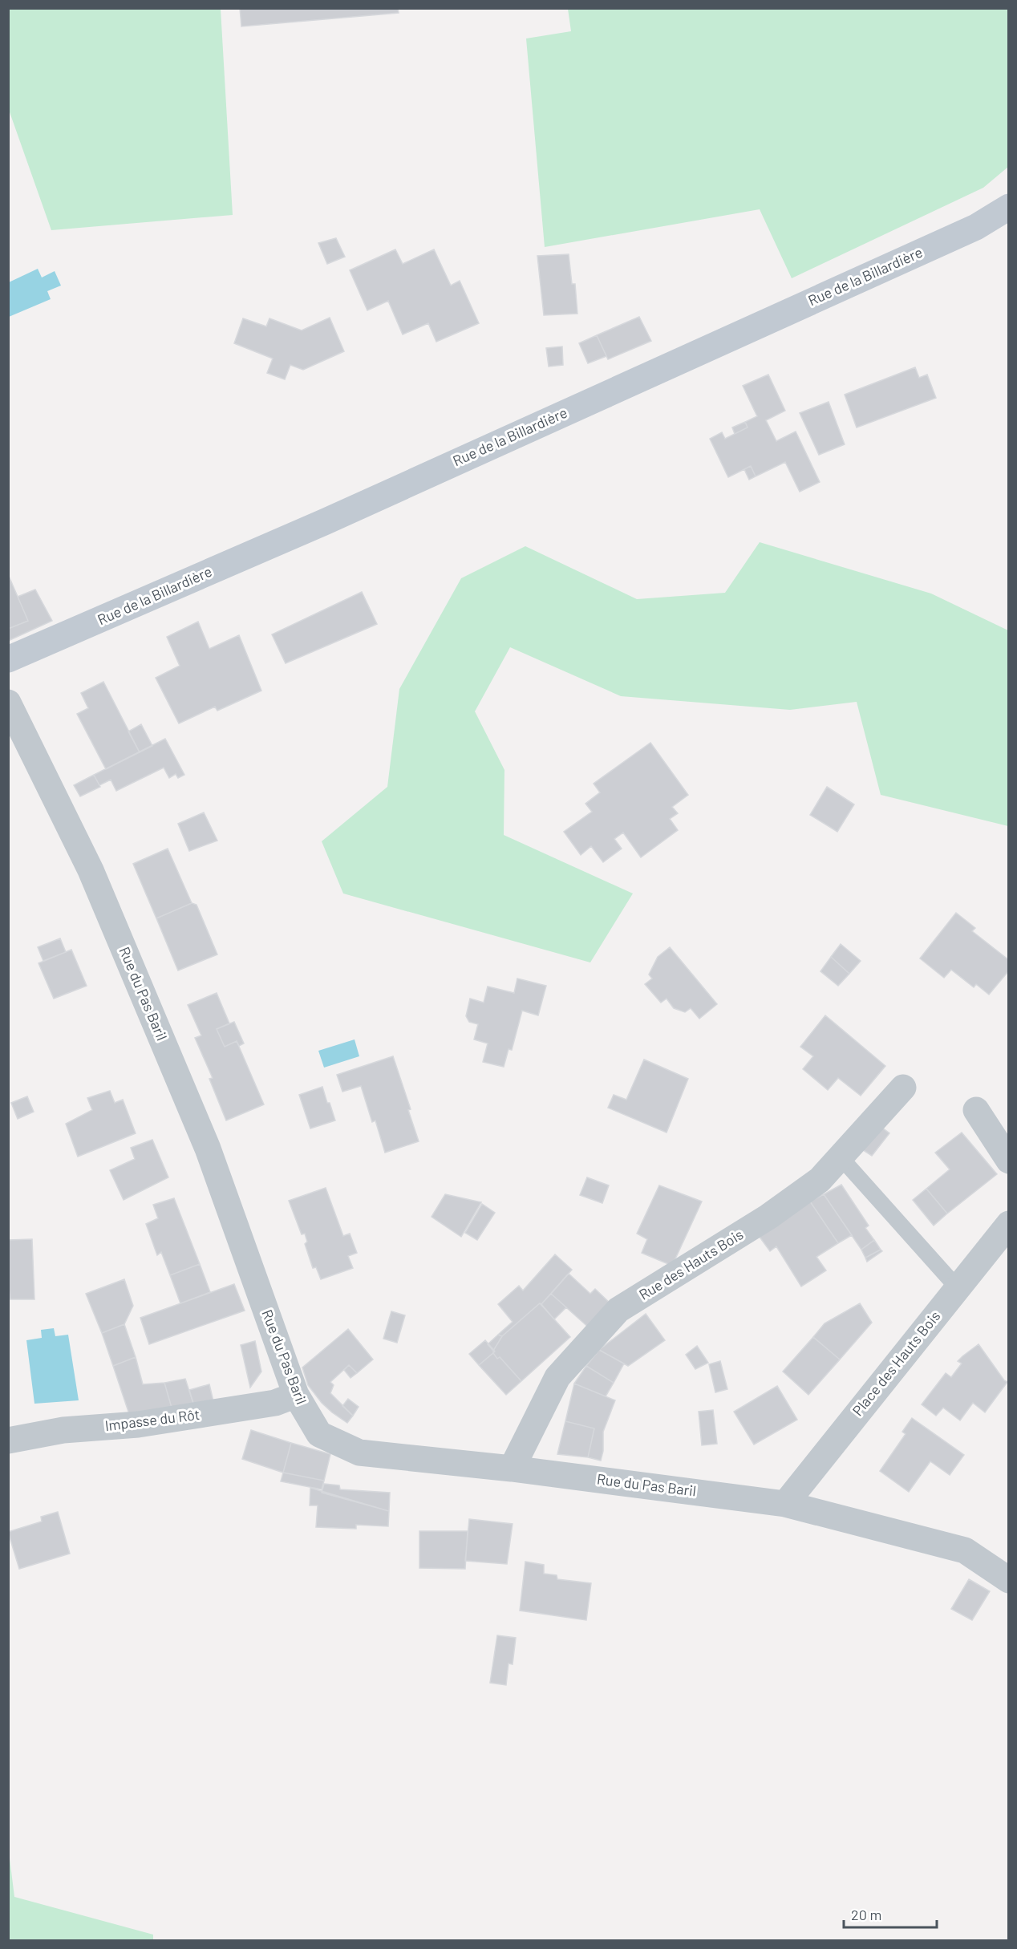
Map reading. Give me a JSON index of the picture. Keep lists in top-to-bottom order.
{
  "streets": {
    "street": [
      "Rue de la Billardière",
      "Rue du Pas Baril",
      "Rue des Hauts Bois",
      "Place des Hauts Bois",
      "Impasse du Rôt"
    ]
  },
  "crossings": [
    ["Rue du Pas Baril", "Rue des Hauts Bois"],
    ["Rue du Pas Baril", "Place des Hauts Bois"],
    ["Rue du Pas Baril", "Impasse du Rôt"]
  ],
  "scale_bar": "20 m"
}
